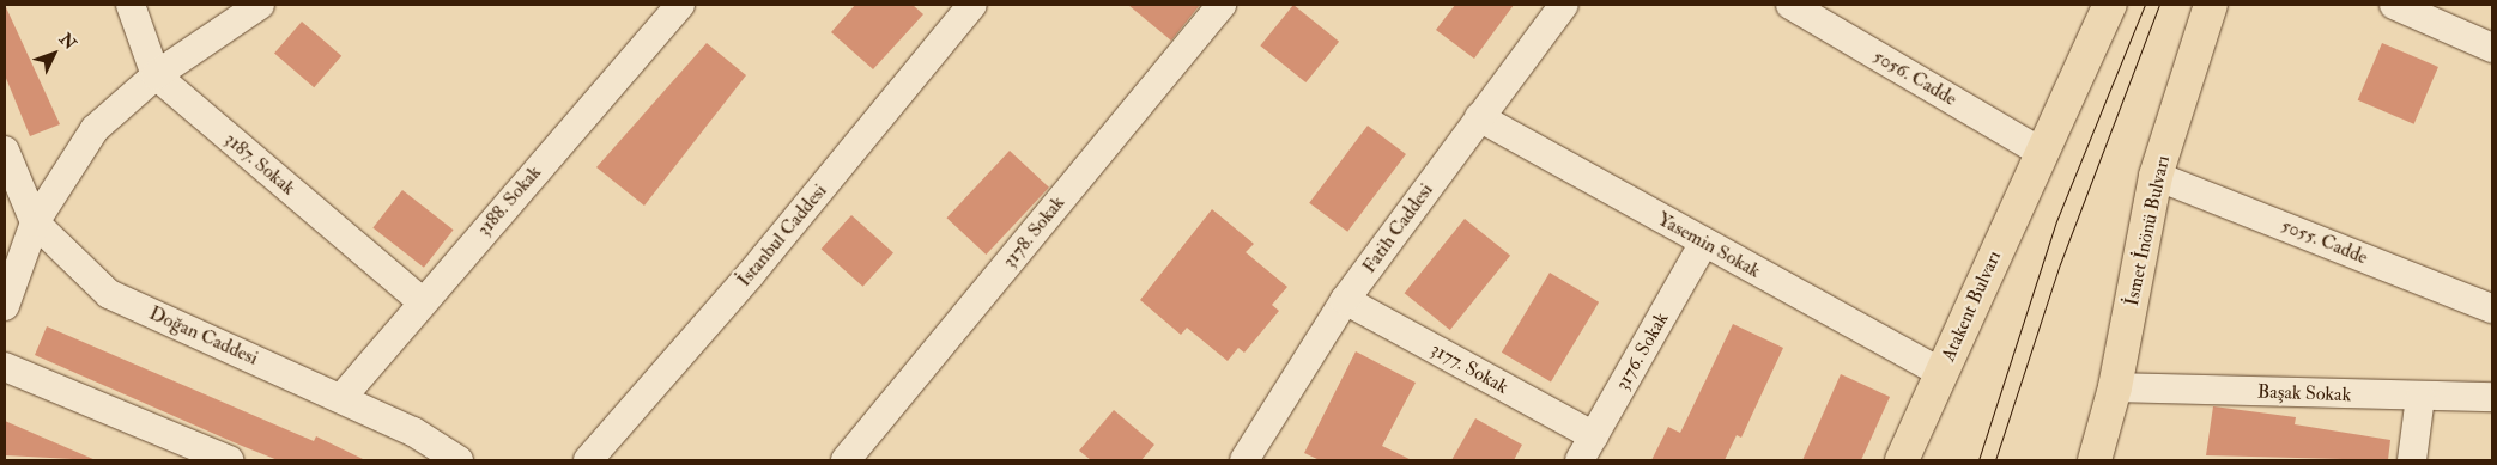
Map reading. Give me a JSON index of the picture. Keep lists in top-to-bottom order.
{
  "streets": {
    "main road": ["İsmet İnönü Bulvarı", "Atakent Bulvarı"],
    "street": [
      "5056. Cadde",
      "3187. Sokak",
      "3188. Sokak",
      "Fatih Caddesi",
      "3178. Sokak",
      "İstanbul Caddesi",
      "5055. Cadde",
      "Yasemin Sokak",
      "Doğan Caddesi",
      "3176. Sokak",
      "3177. Sokak",
      "Başak Sokak"
    ]
  },
  "crossings": [
    ["5056. Cadde", "Atakent Bulvarı"],
    ["3187. Sokak", "3188. Sokak"],
    ["3188. Sokak", "Doğan Caddesi"],
    ["Fatih Caddesi", "Yasemin Sokak"],
    ["Fatih Caddesi", "3177. Sokak"],
    ["İsmet İnönü Bulvarı", "5055. Cadde"],
    ["İsmet İnönü Bulvarı", "Başak Sokak"],
    ["Yasemin Sokak", "Atakent Bulvarı"],
    ["Yasemin Sokak", "3176. Sokak"],
    ["3176. Sokak", "3177. Sokak"]
  ],
  "north": "top right"
}
